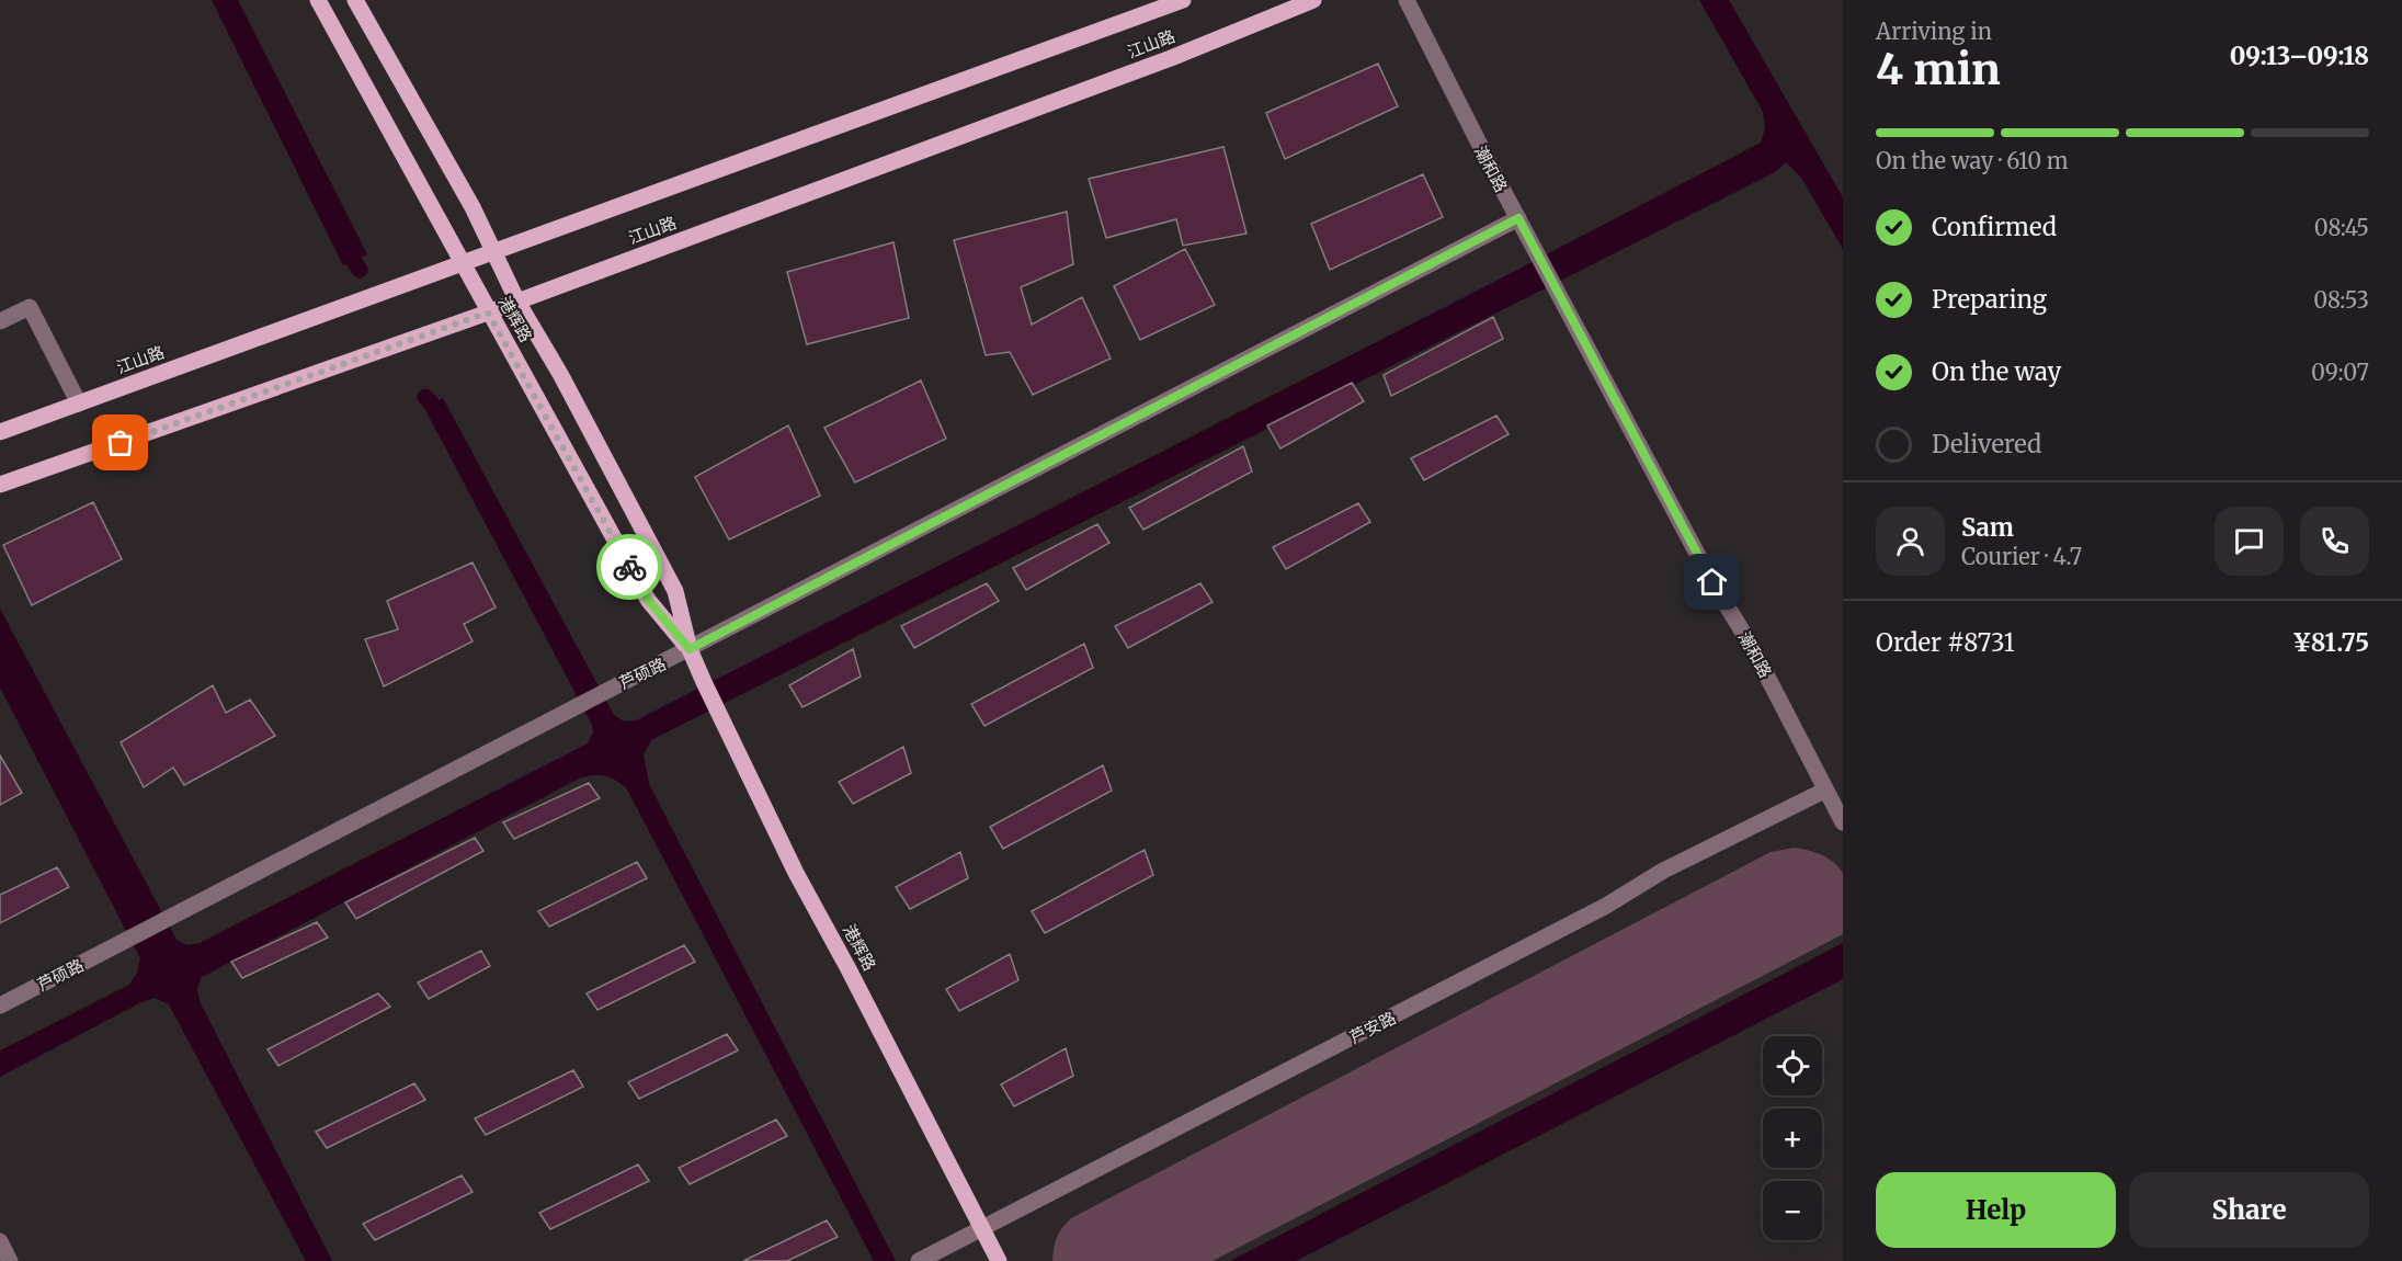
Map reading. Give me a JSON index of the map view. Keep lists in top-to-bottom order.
{
  "streets": {
    "main road": ["江山路", "港辉路"],
    "street": ["潮和路", "芦硕路", "芦安路"]
  },
  "crossings": [
    ["江山路", "港辉路"],
    ["潮和路", "芦硕路"],
    ["潮和路", "芦安路"],
    ["港辉路", "芦硕路"],
    ["港辉路", "芦安路"]
  ],
  "page": {
    "heading": ["4 min", "Arriving in", "09:13–09:18"],
    "panel": [
      "Sam",
      "Courier · 4.7",
      "Order #8731",
      "¥81.75"
    ],
    "bar": "On the way · 610 m",
    "list": [
      ["Confirmed", "08:45"],
      ["Preparing", "08:53"],
      ["On the way", "09:07"],
      "Delivered"
    ],
    "map_buttons": ["+", "−"],
    "buttons": ["Help", "Share"]
  }
}
